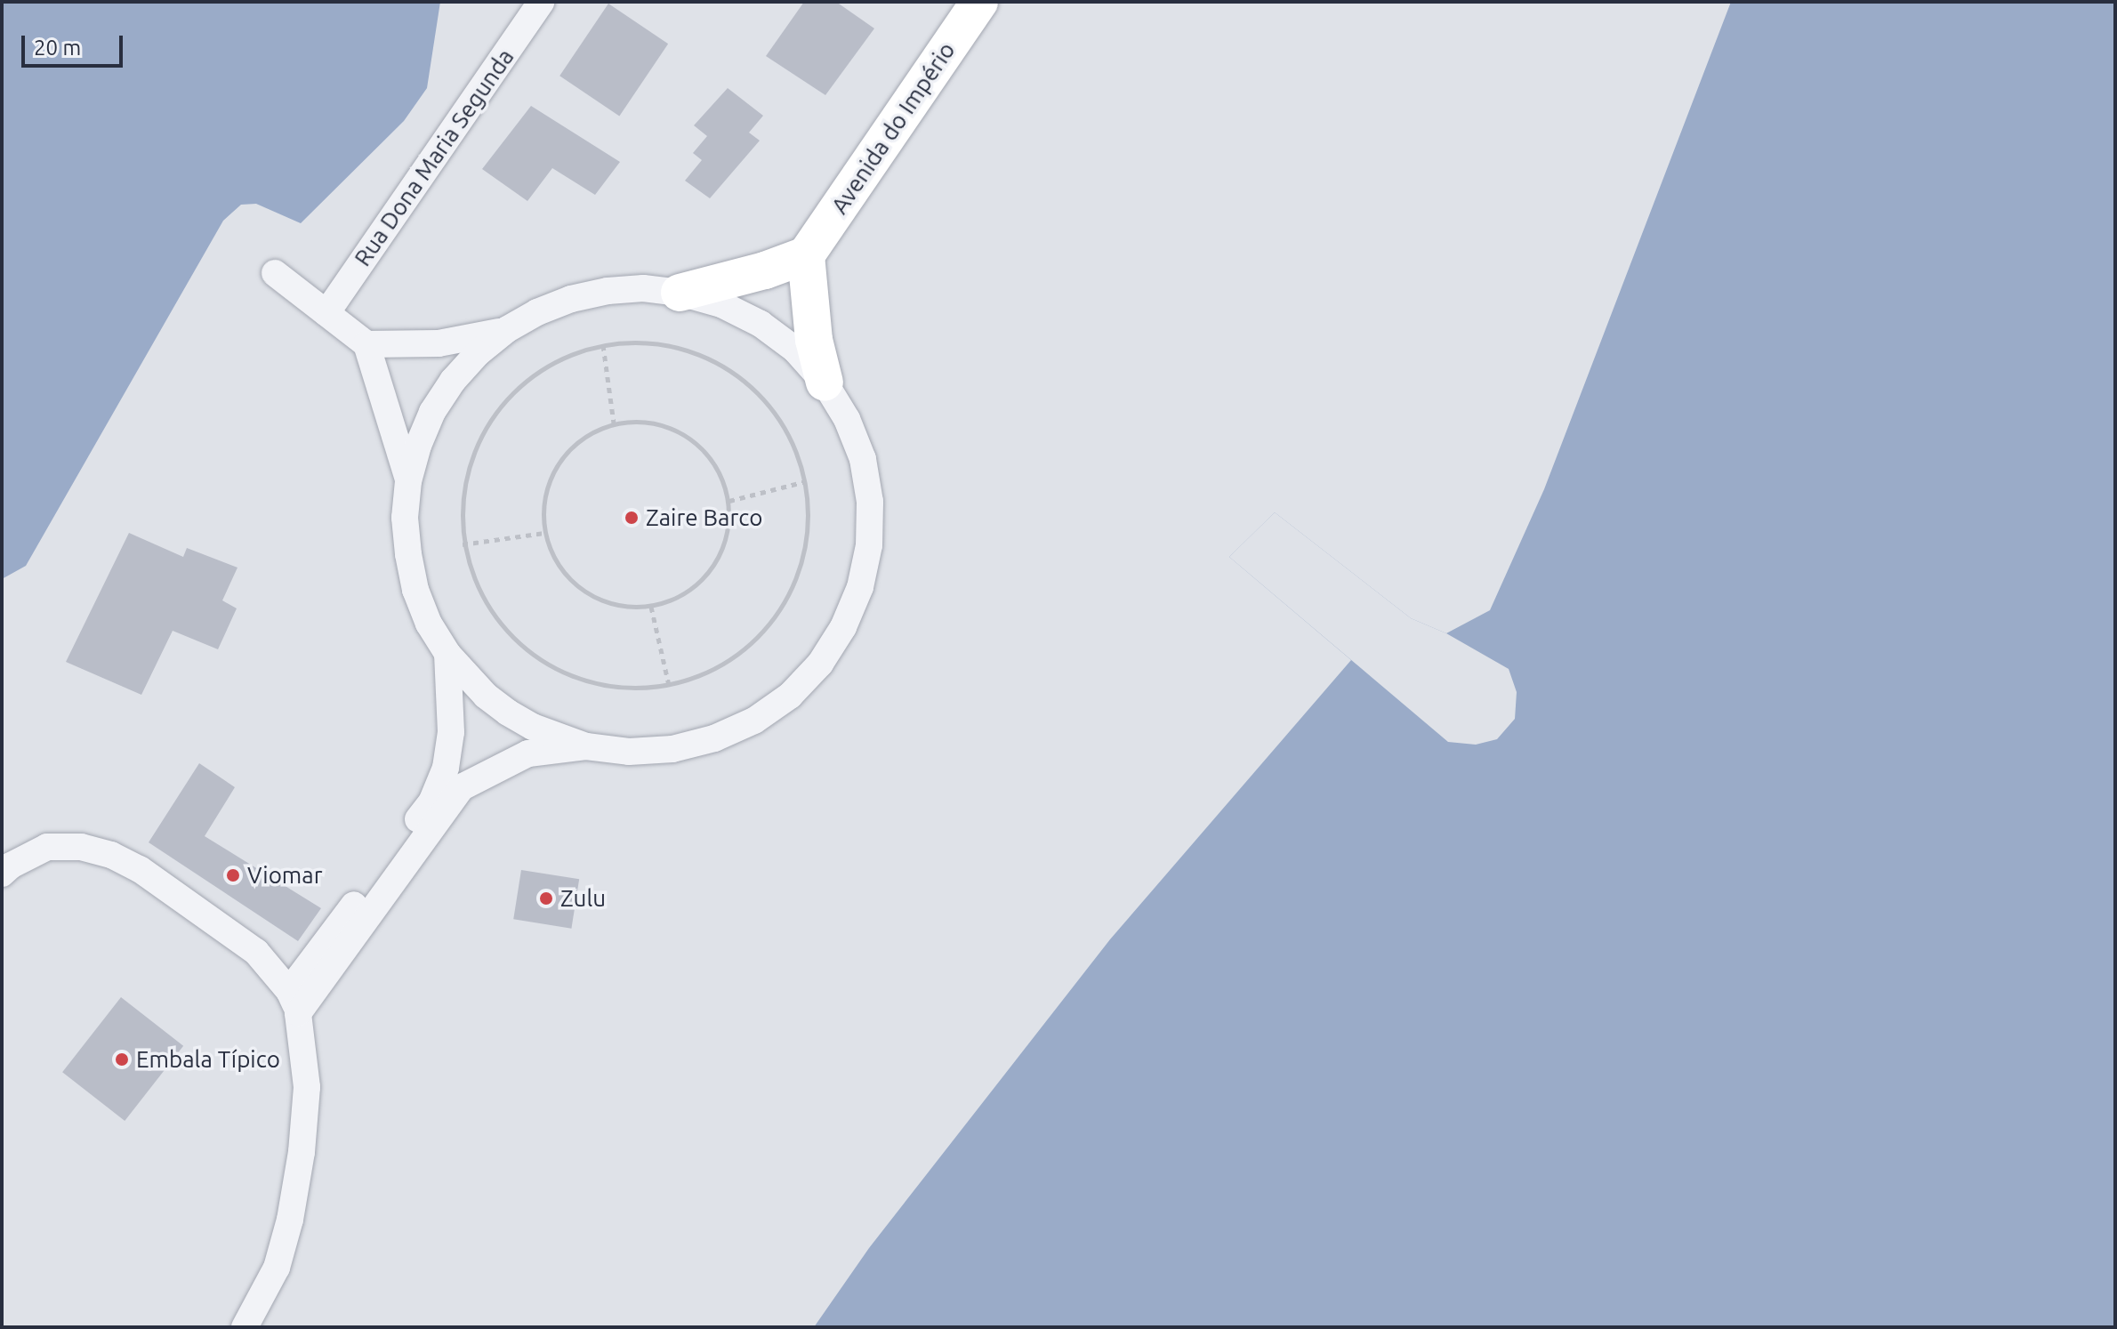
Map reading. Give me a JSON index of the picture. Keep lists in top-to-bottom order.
{
  "streets": {
    "street": ["Avenida do Império", "Rua Dona Maria Segunda"]
  },
  "places": [
    "Zaire Barco",
    "Viomar",
    "Zulu",
    "Embala Típico"
  ],
  "scale_bar": "20 m"
}
